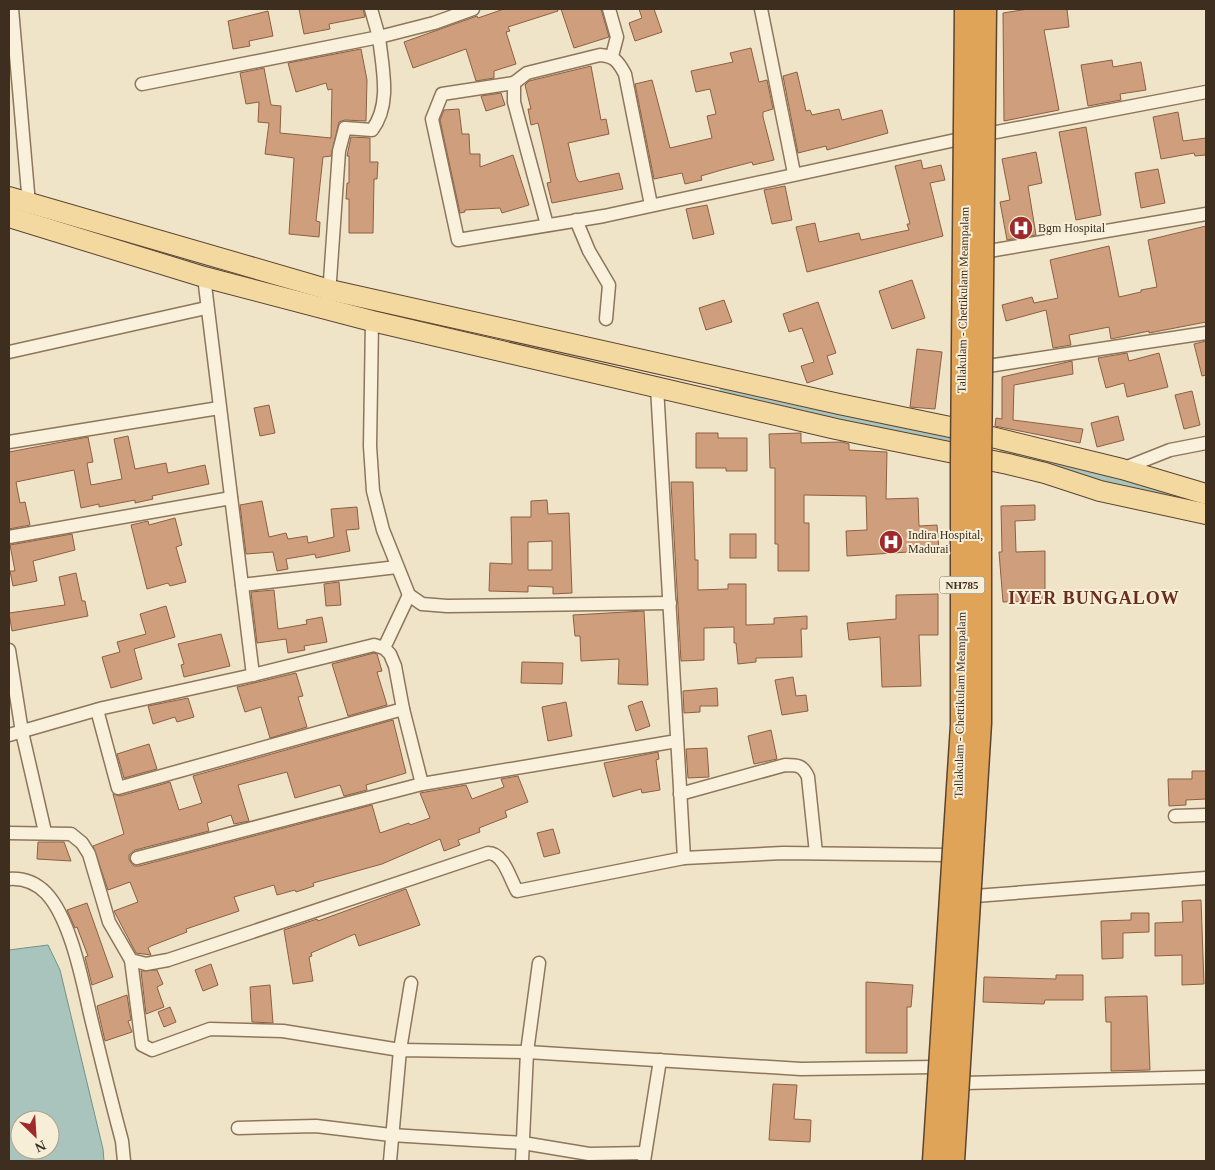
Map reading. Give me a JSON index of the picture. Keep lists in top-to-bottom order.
{
  "streets": {
    "highway": ["Tallakulam - Chettikulam Meampalam", "NH785"]
  },
  "districts": ["IYER BUNGALOW"],
  "places": {
    "hospital": ["Bgm Hospital", "Indira Hospital, Madurai"]
  },
  "north": "bottom right"
}
